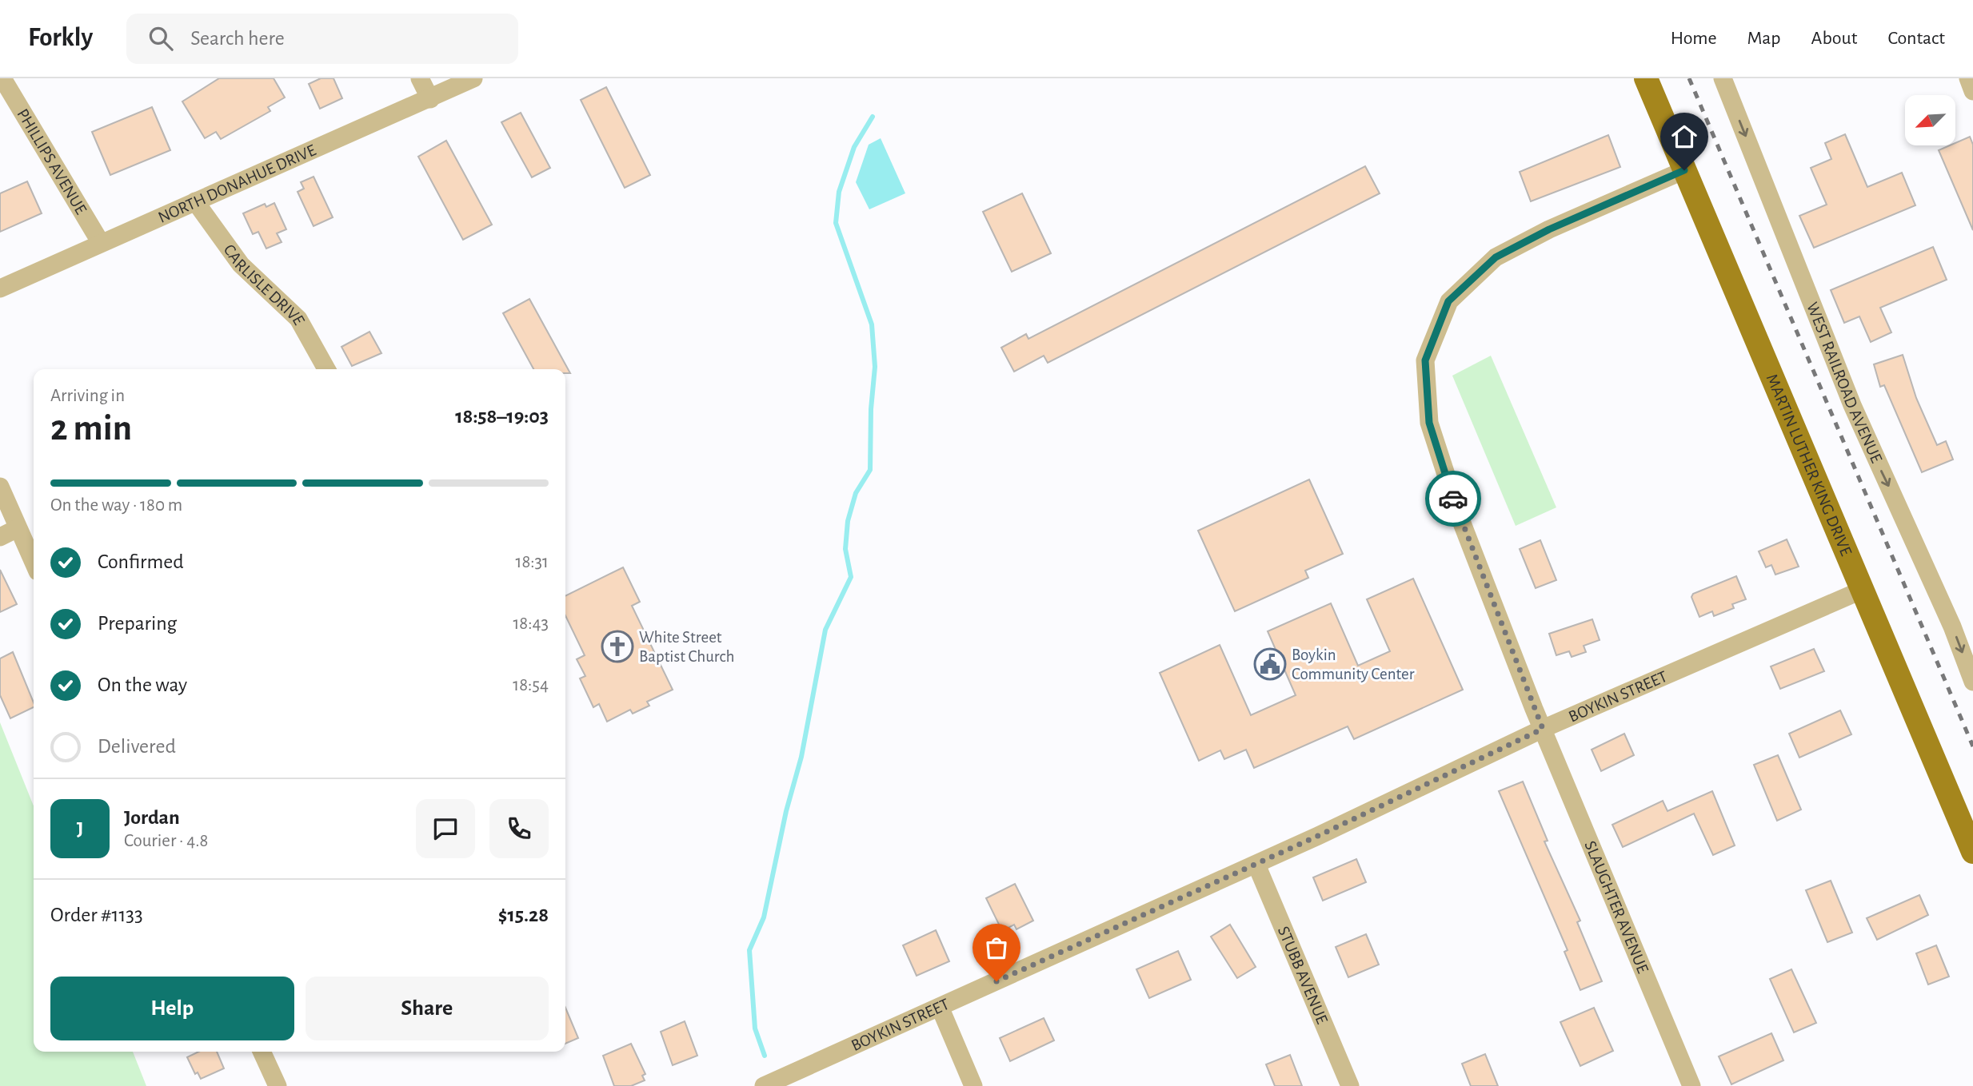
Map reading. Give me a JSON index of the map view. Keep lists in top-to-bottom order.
{
  "streets": {
    "main road": ["MARTIN LUTHER KING DRIVE"],
    "street": [
      "PHILLIPS AVENUE",
      "NORTH DONAHUE DRIVE",
      "CARLISLE DRIVE",
      "WEST RAILROAD AVENUE",
      "BOYKIN STREET",
      "SLAUGHTER AVENUE",
      "STUBB AVENUE"
    ]
  },
  "crossings": [
    ["PHILLIPS AVENUE", "NORTH DONAHUE DRIVE"],
    ["NORTH DONAHUE DRIVE", "CARLISLE DRIVE"],
    ["MARTIN LUTHER KING DRIVE", "BOYKIN STREET"],
    ["MARTIN LUTHER KING DRIVE", "SLAUGHTER AVENUE"],
    ["BOYKIN STREET", "SLAUGHTER AVENUE"],
    ["BOYKIN STREET", "STUBB AVENUE"]
  ],
  "one_way": ["WEST RAILROAD AVENUE"],
  "places": {
    "church": ["White Street Baptist Church"],
    "public building": ["Boykin Community Center"]
  },
  "north": "bottom left",
  "page": {
    "header": "Forkly",
    "search": "Search here",
    "nav": [
      "Home",
      "Map",
      "About",
      "Contact"
    ],
    "heading": ["2 min", "Arriving in", "18:58–19:03"],
    "panel": [
      "Jordan",
      "Courier · 4.8",
      "Order #1133",
      "$15.28"
    ],
    "bar": "On the way · 180 m",
    "list": [
      ["Confirmed", "18:31"],
      ["Preparing", "18:43"],
      ["On the way", "18:54"],
      "Delivered"
    ],
    "round": "J",
    "buttons": ["Help", "Share"]
  }
}
